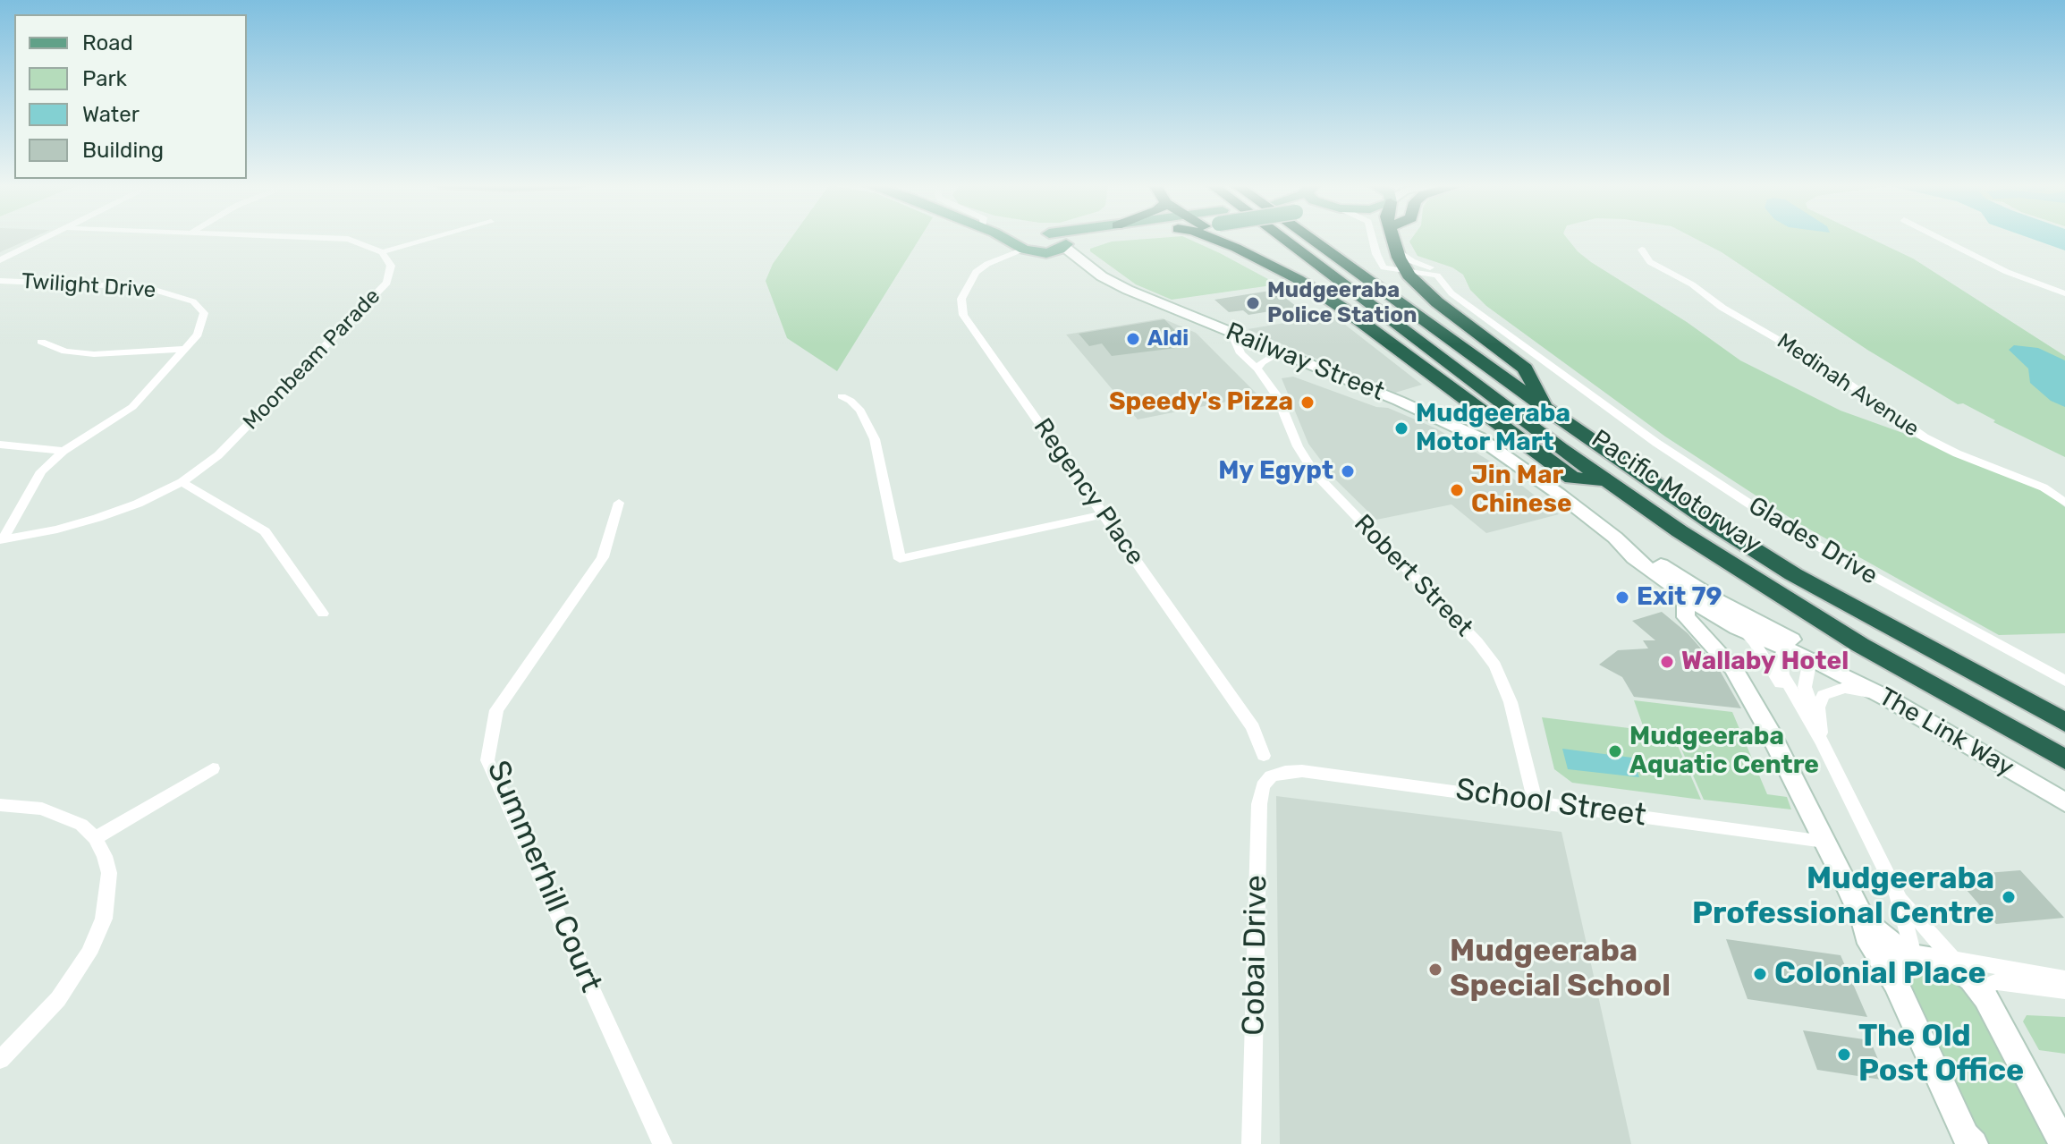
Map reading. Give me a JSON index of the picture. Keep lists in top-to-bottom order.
{
  "streets": {
    "highway": ["Pacific Motorway"],
    "main road": ["Railway Street", "The Link Way"],
    "street": [
      "Twilight Drive",
      "Moonbeam Parade",
      "Medinah Avenue",
      "Regency Place",
      "Glades Drive",
      "Robert Street",
      "School Street",
      "Summerhill Court",
      "Cobai Drive"
    ]
  },
  "crossings": [
    ["Twilight Drive", "Moonbeam Parade"],
    ["Railway Street", "Robert Street"],
    ["Railway Street", "The Link Way"],
    ["Railway Street", "School Street"],
    ["Robert Street", "School Street"],
    ["School Street", "Cobai Drive"]
  ],
  "places": [
    "Mudgeeraba Police Station",
    "Aldi",
    "Speedy's Pizza",
    "Mudgeeraba Motor Mart",
    "My Egypt",
    "Jin Mar Chinese",
    "Exit 79",
    "Wallaby Hotel",
    "Mudgeeraba Aquatic Centre",
    "Mudgeeraba Professional Centre",
    "Mudgeeraba Special School",
    "Colonial Place",
    "The Old Post Office"
  ],
  "legend": [
    "Road",
    "Park",
    "Water",
    "Building"
  ]
}
